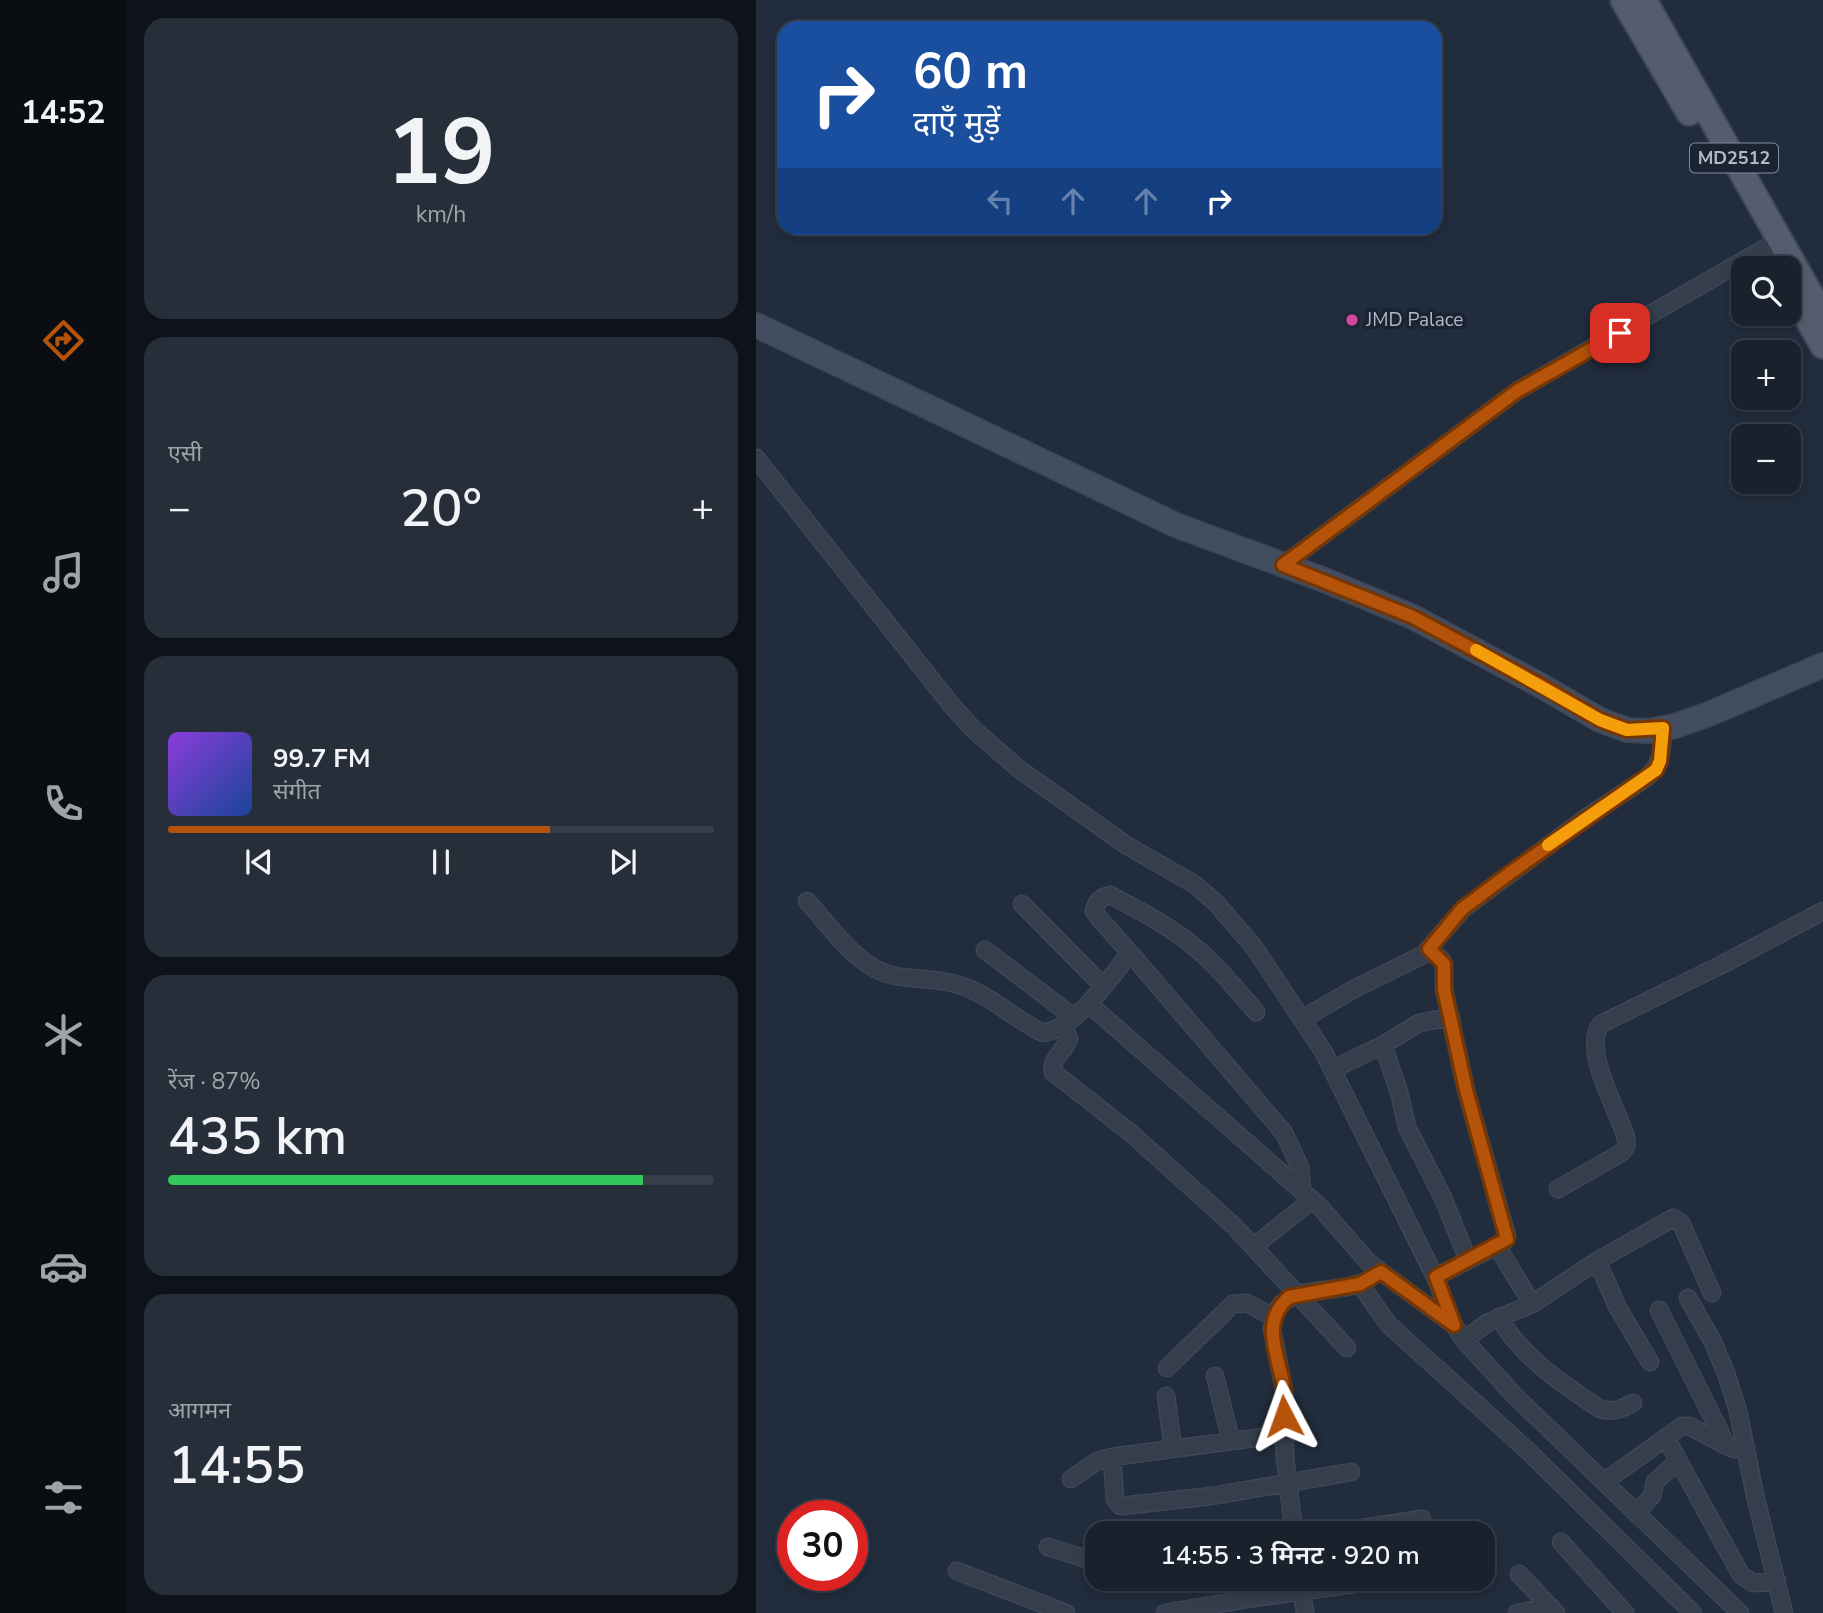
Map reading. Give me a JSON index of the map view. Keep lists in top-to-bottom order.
{
  "streets": {
    "main road": ["MD2512"]
  },
  "places": ["JMD Palace"],
  "page": {
    "tabs": "14:52",
    "tile": [
      ["19", "km/h"],
      "एसी",
      ["रेंज · 87%", "435 km"],
      ["आगमन", "14:55"]
    ],
    "turn": ["60 m", "दाएँ मुड़ें"],
    "map_buttons": ["+", "−"],
    "heat": ["−", "20°", "+"],
    "song": ["99.7 FM", "संगीत"],
    "limit": "30",
    "trip": "14:55 · 3 मिनट · 920 m"
  }
}
